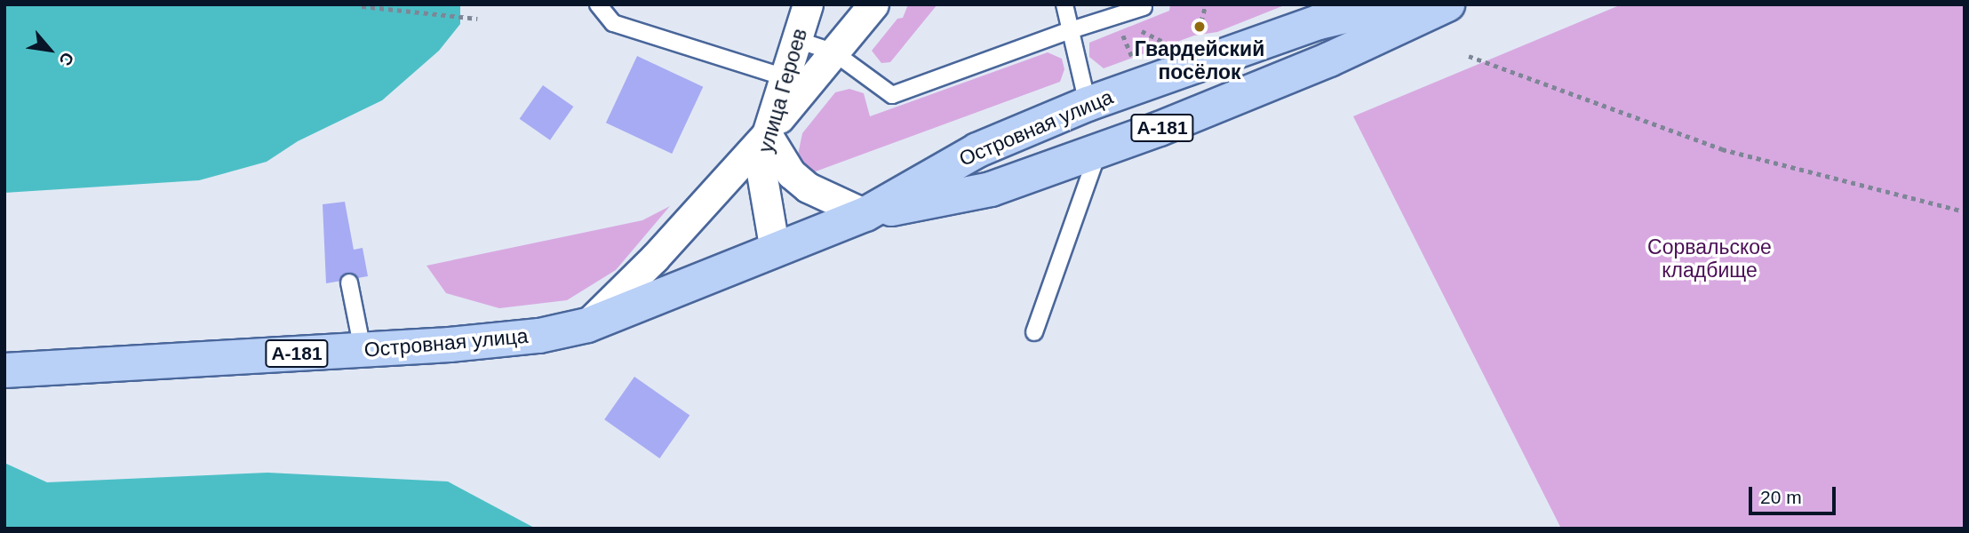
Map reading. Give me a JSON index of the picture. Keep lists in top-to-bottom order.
{
  "streets": {
    "main road": ["Островная улица", "А-181"],
    "street": ["улица Героев"]
  },
  "crossings": [
    ["улица Героев", "Островная улица"]
  ],
  "parks": ["Сорвальское кладбище"],
  "places": ["Гвардейский посёлок"],
  "scale_bar": "20 m",
  "north": "bottom right"
}
